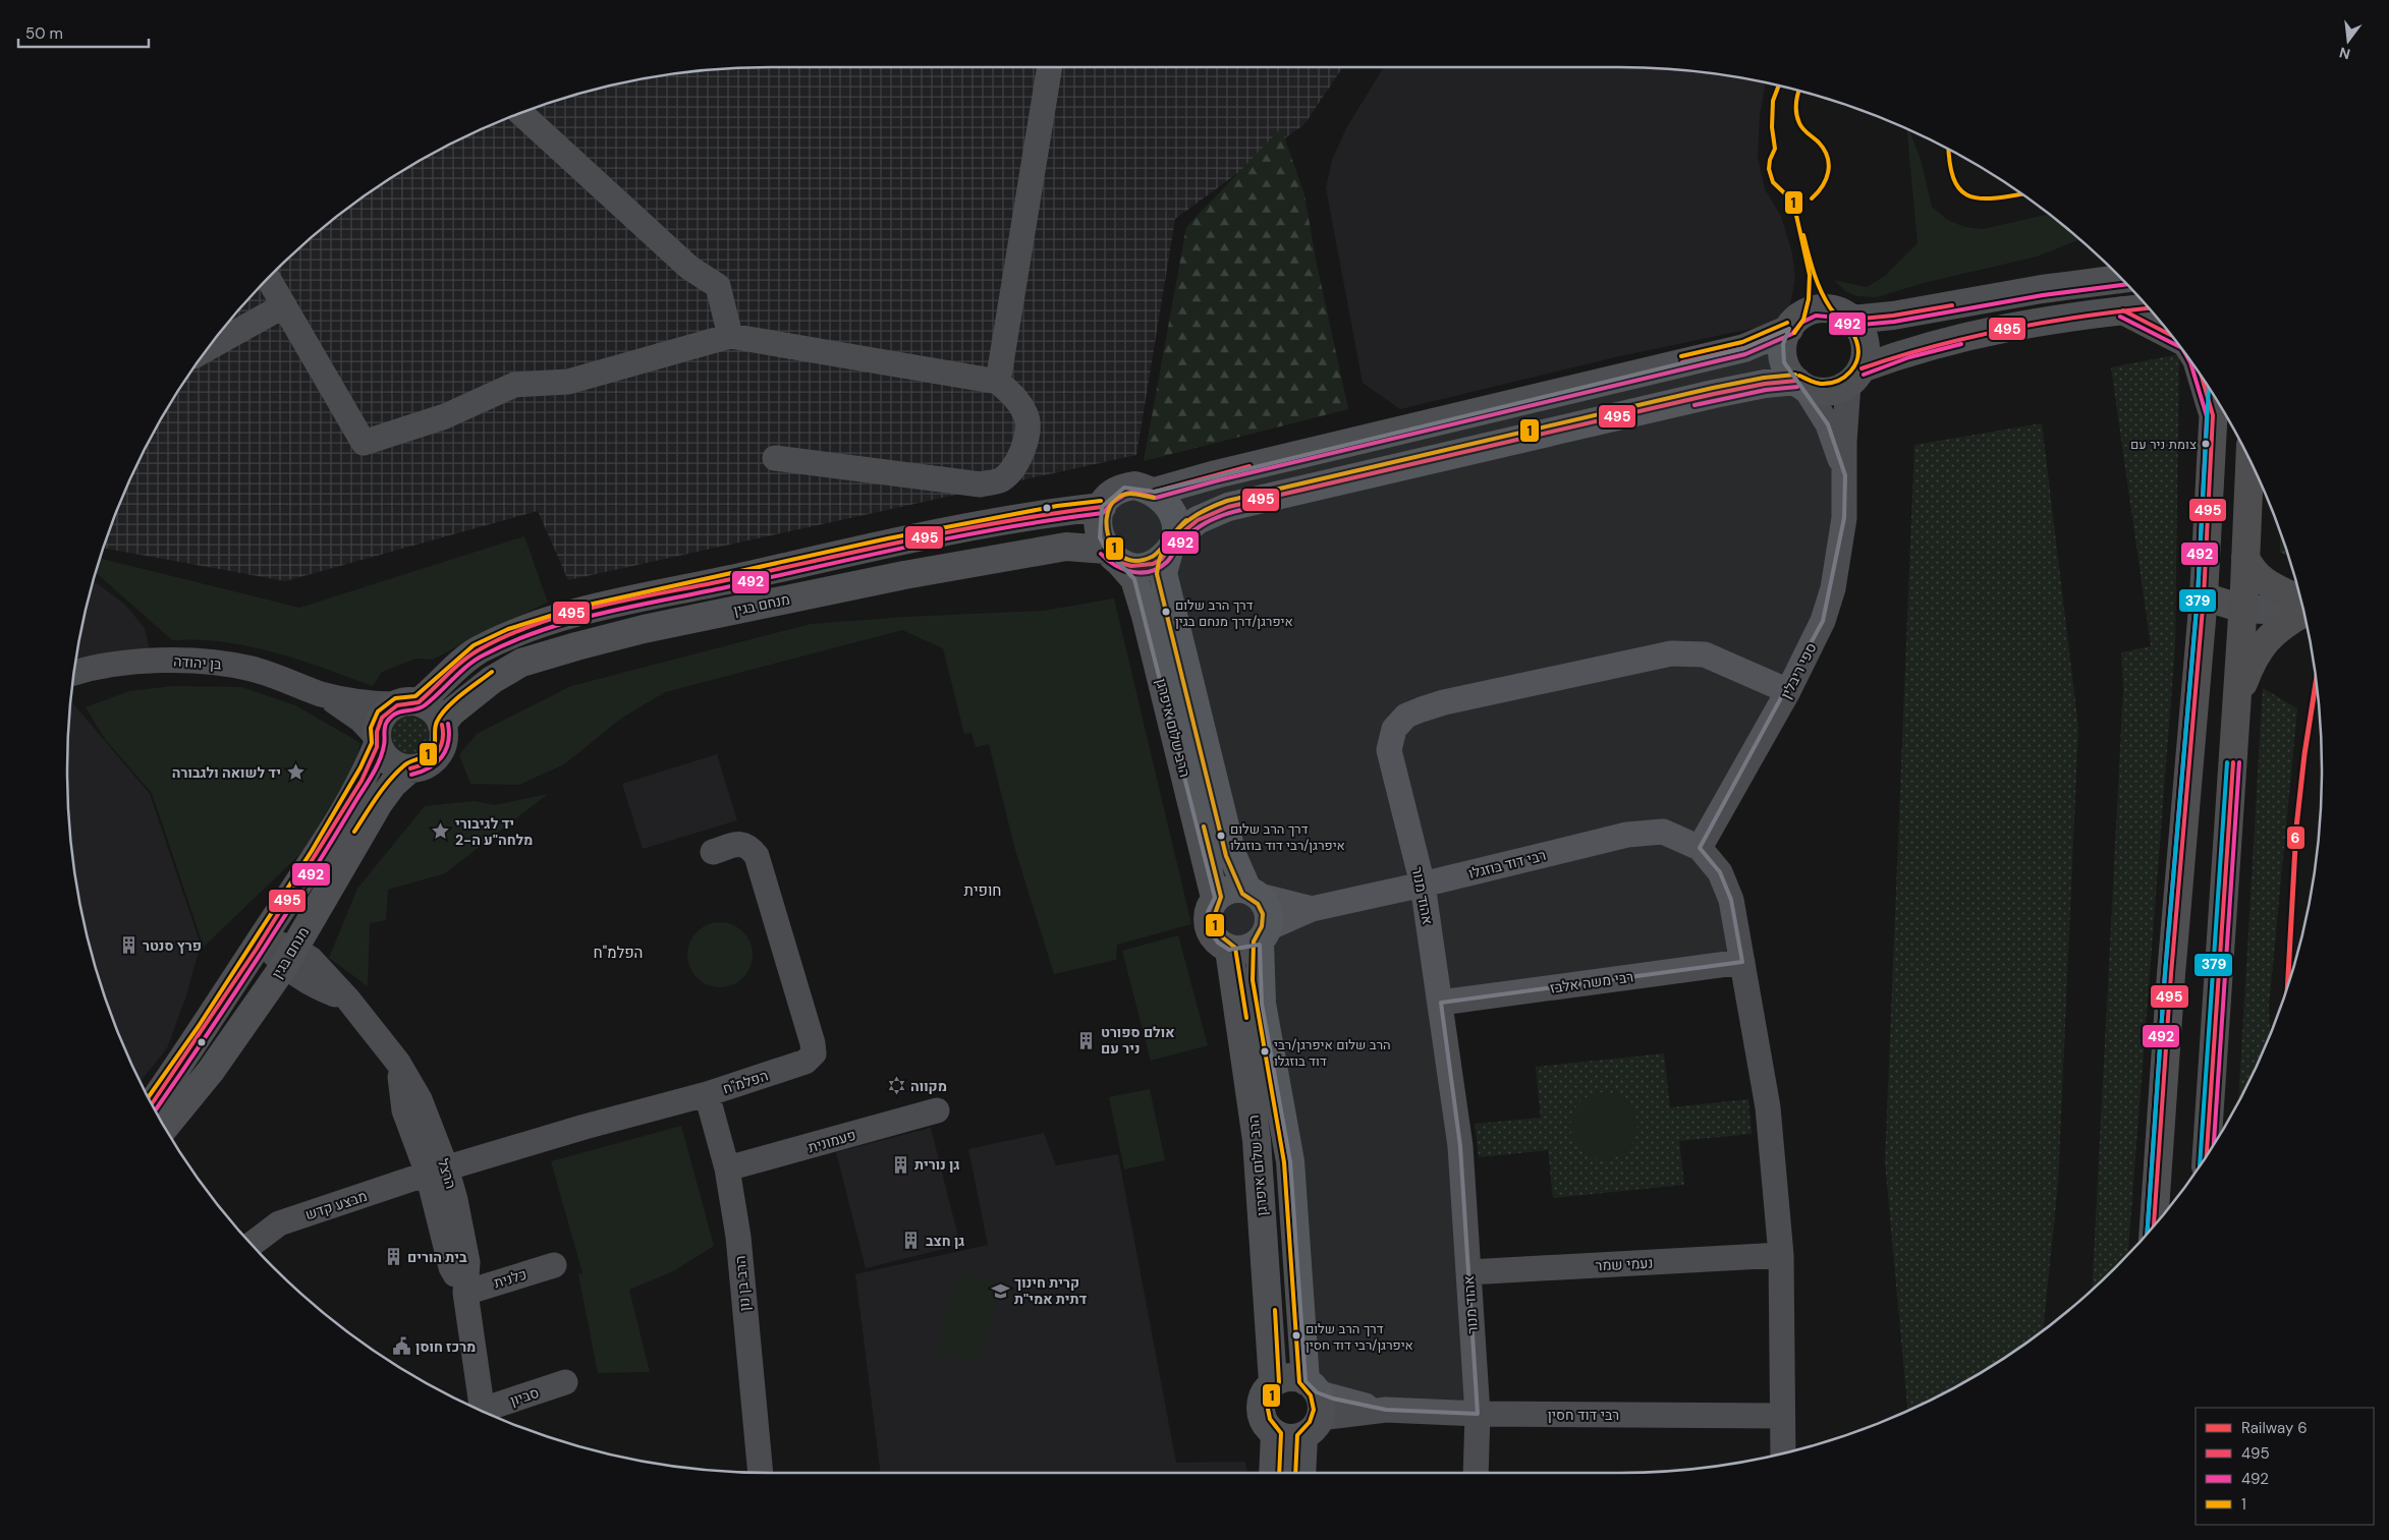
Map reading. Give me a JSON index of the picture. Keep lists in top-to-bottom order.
{
  "streets": {
    "main road": ["מנחם בגין", "הרב שלום איפרגן"],
    "street": [
      "בן יהודה",
      "ספי ריבלין",
      "רבי דוד בוזגלו",
      "אהוד מנור",
      "רבי משה אלבז",
      "הפלמ\"ח",
      "פעמונית",
      "הרצל",
      "מבצע קדש",
      "נעמי שמר",
      "כלנית",
      "הרב בן נון",
      "סביון",
      "רבי דוד חסין"
    ]
  },
  "crossings": [
    ["מנחם בגין", "בן יהודה"],
    ["מנחם בגין", "הרב שלום איפרגן"],
    ["מנחם בגין", "הרצל"],
    ["ספי ריבלין", "רבי דוד בוזגלו"],
    ["ספי ריבלין", "אהוד מנור"],
    ["הרב שלום איפרגן", "רבי דוד בוזגלו"],
    ["הרב שלום איפרגן", "רבי דוד חסין"],
    ["רבי דוד בוזגלו", "אהוד מנור"],
    ["אהוד מנור", "רבי משה אלבז"],
    ["אהוד מנור", "נעמי שמר"],
    ["אהוד מנור", "רבי דוד חסין"],
    ["הפלמ\"ח", "הרצל"],
    ["הפלמ\"ח", "מבצע קדש"],
    ["הפלמ\"ח", "הרב בן נון"],
    ["פעמונית", "הרב בן נון"],
    ["הרצל", "מבצע קדש"],
    ["הרצל", "כלנית"]
  ],
  "districts": ["חופית", "הפלמ\"ח"],
  "places": {
    "other": [
      "צומת ניר עם",
      "דרך הרב שלום איפרגן/דרך מנחם בגין",
      "דרך הרב שלום איפרגן/רבי דוד בוזגלו",
      "הרב שלום איפרגן/רבי דוד בוזגלו",
      "דרך הרב שלום איפרגן/רבי דוד חסין"
    ],
    "place": ["יד לשואה ולגבורה", "יד לגיבורי מלחה\"ע ה-2"],
    "building": [
      "פרץ סנטר",
      "אולם ספורט ניר עם",
      "גן נורית",
      "גן חצב",
      "בית הורים"
    ],
    "synagogue": ["מקווה"],
    "school or university": ["קרית חינוך דתית אמי\"ת"],
    "public building": ["מרכז חוסן"]
  },
  "lines": [
    "transit line 1",
    "transit line 492",
    "transit line 495",
    "transit line 379",
    "rail line 6"
  ],
  "legend": [
    "Railway 6",
    "495",
    "492",
    "1"
  ],
  "scale_bar": "50 m",
  "north": "bottom"
}
